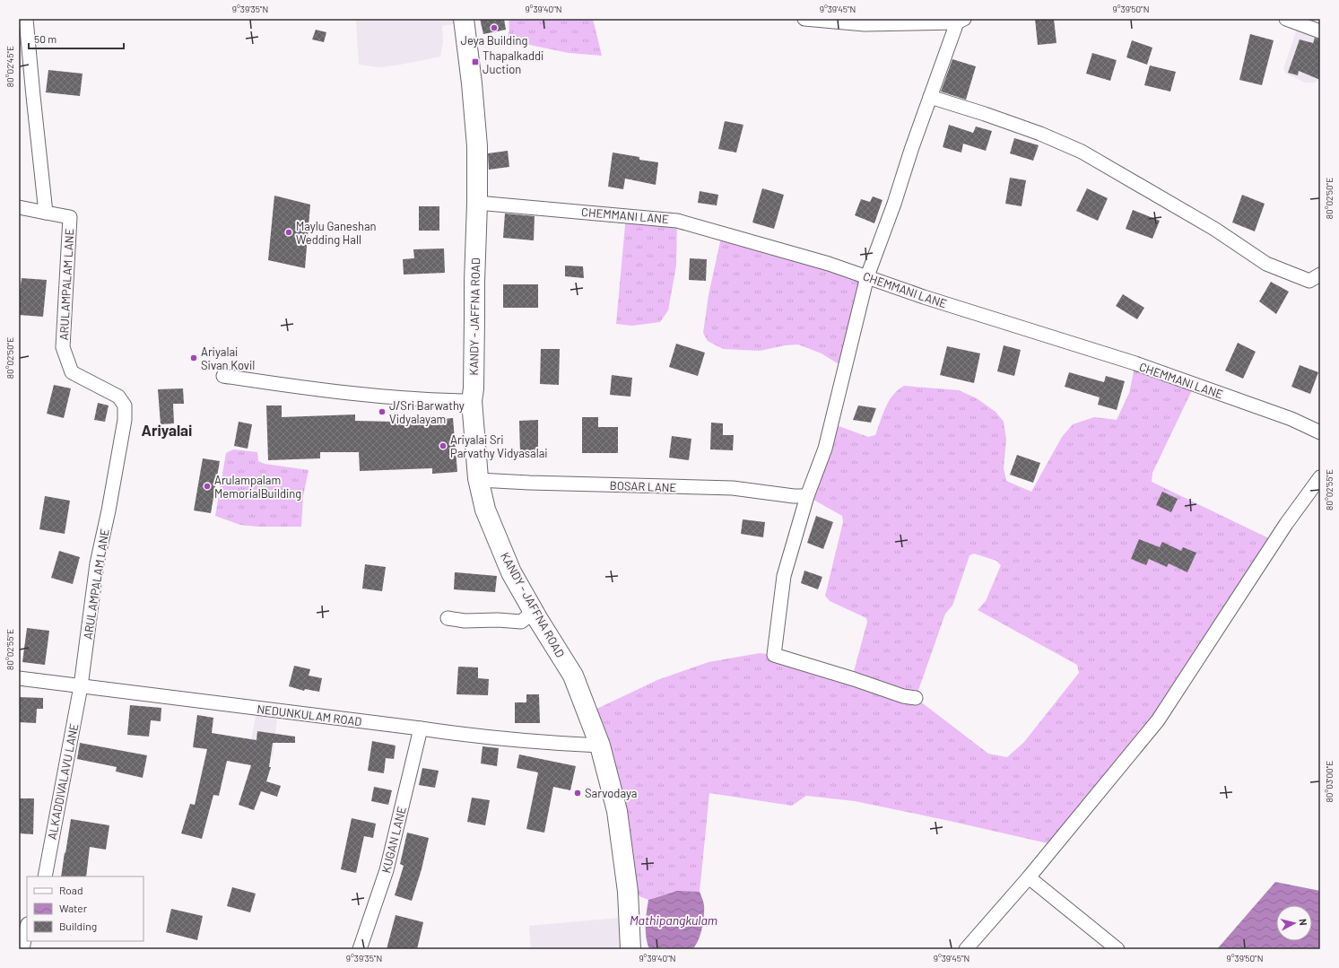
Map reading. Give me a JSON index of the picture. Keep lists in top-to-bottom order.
{
  "streets": {
    "highway": ["KANDY - JAFFNA ROAD"],
    "street": [
      "CHEMMANI LANE",
      "ARULAMPALAM LANE",
      "BOSAR LANE",
      "NEDUNKULAM ROAD",
      "ALKADDIVALAVU LANE",
      "KUGAN LANE"
    ]
  },
  "crossings": [
    ["CHEMMANI LANE", "KANDY - JAFFNA ROAD"],
    ["ARULAMPALAM LANE", "NEDUNKULAM ROAD"],
    ["ARULAMPALAM LANE", "ALKADDIVALAVU LANE"],
    ["KANDY - JAFFNA ROAD", "BOSAR LANE"],
    ["KANDY - JAFFNA ROAD", "NEDUNKULAM ROAD"],
    ["NEDUNKULAM ROAD", "ALKADDIVALAVU LANE"],
    ["NEDUNKULAM ROAD", "KUGAN LANE"]
  ],
  "districts": ["Ariyalai"],
  "water": ["Mathipangkulam"],
  "places": {
    "other": [
      "Jeya Building",
      "Maylu Ganeshan Wedding Hall",
      "Ariyalai Sivan Kovil",
      "J/Sri Barwathy Vidyalayam",
      "Ariyalai Sri Parvathy Vidyasalai",
      "Arulampalam MemorialBuilding",
      "Sarvodaya"
    ],
    "transit": ["Thapalkaddi Juction"]
  },
  "legend": ["Road", "Water", "Building"],
  "scale_bar": "50 m",
  "north": "right",
  "coordinates": [
    "9°39'35\"N",
    "9°39'40\"N",
    "9°39'45\"N",
    "9°39'50\"N",
    "80°02'45\"E",
    "80°02'50\"E",
    "80°02'55\"E",
    "80°03'00\"E"
  ]
}
